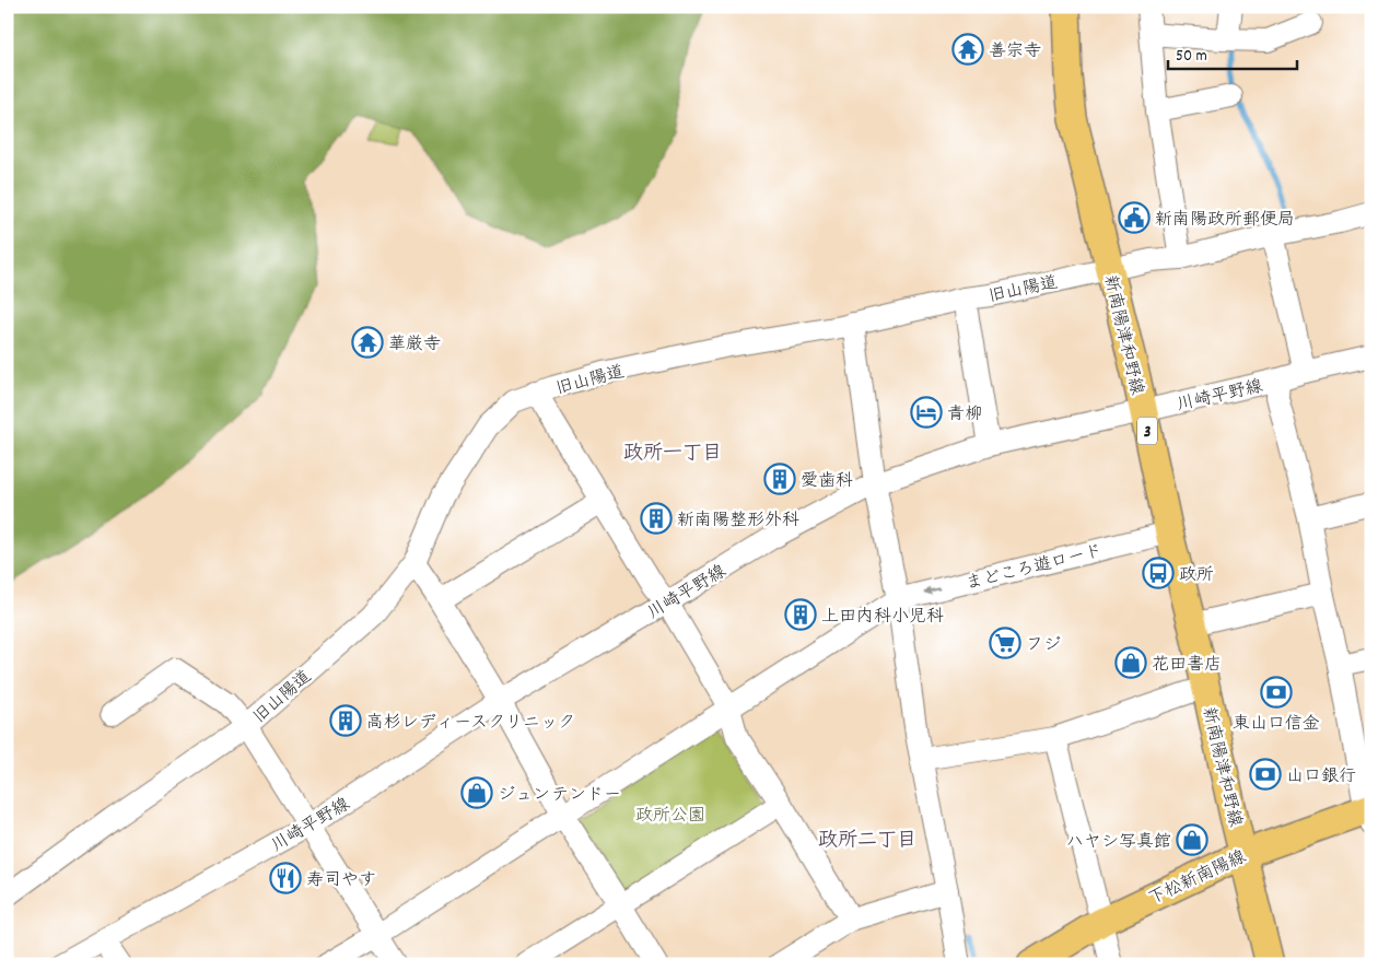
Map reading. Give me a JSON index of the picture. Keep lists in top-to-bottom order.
{
  "streets": {
    "main road": ["新南陽津和野線", "3", "下松新南陽線"],
    "street": ["旧山陽道", "川崎平野線", "まどころ遊ロード"]
  },
  "crossings": [
    ["旧山陽道", "新南陽津和野線"],
    ["新南陽津和野線", "川崎平野線"],
    ["新南陽津和野線", "まどころ遊ロード"],
    ["新南陽津和野線", "下松新南陽線"]
  ],
  "districts": ["政所一丁目", "政所二丁目"],
  "parks": ["政所公園"],
  "places": {
    "temple": ["善宗寺", "華厳寺"],
    "public building": ["新南陽政所郵便局"],
    "hotel": ["青柳"],
    "building": [
      "愛歯科",
      "新南陽整形外科",
      "上田内科小児科",
      "高杉レディースクリニック"
    ],
    "bus stop": ["政所"],
    "supermarket": ["フジ"],
    "shop": ["花田書店", "ジュンテンドー", "ハヤシ写真館"],
    "bank": ["東山口信金", "山口銀行"],
    "restaurant": ["寿司やす"]
  },
  "scale_bar": "50 m"
}
